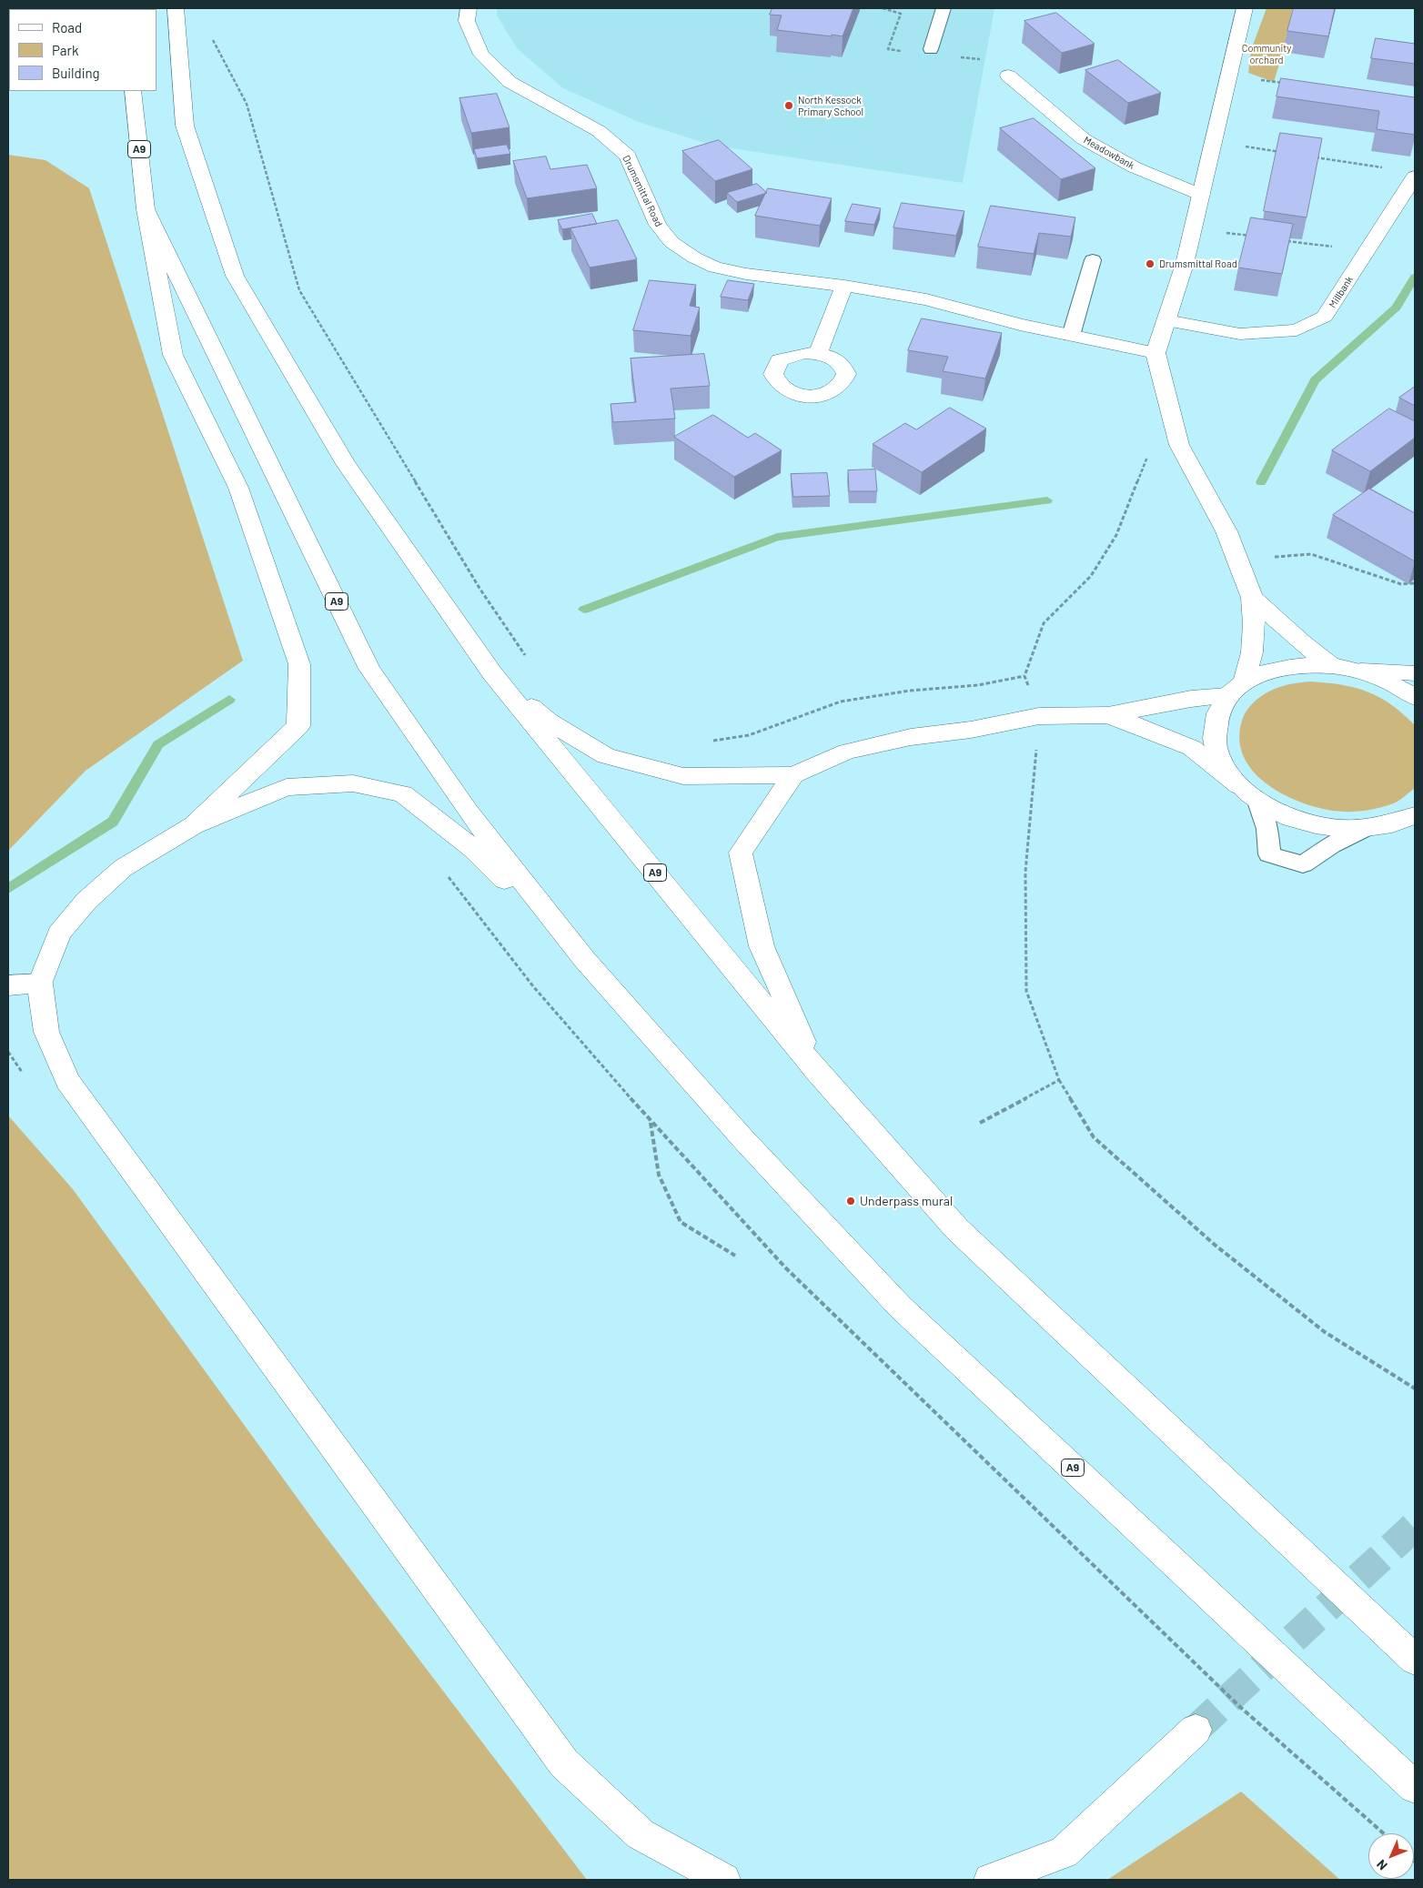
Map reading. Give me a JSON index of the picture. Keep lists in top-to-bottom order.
{
  "streets": {
    "main road": [
      "A9",
      "Meadowbank",
      "Drumsmittal Road",
      "Millbank"
    ]
  },
  "parks": ["Community orchard"],
  "places": ["North Kessock Primary School", "Drumsmittal Road", "Underpass mural"],
  "legend": ["Road", "Park", "Building"],
  "north": "bottom left"
}
